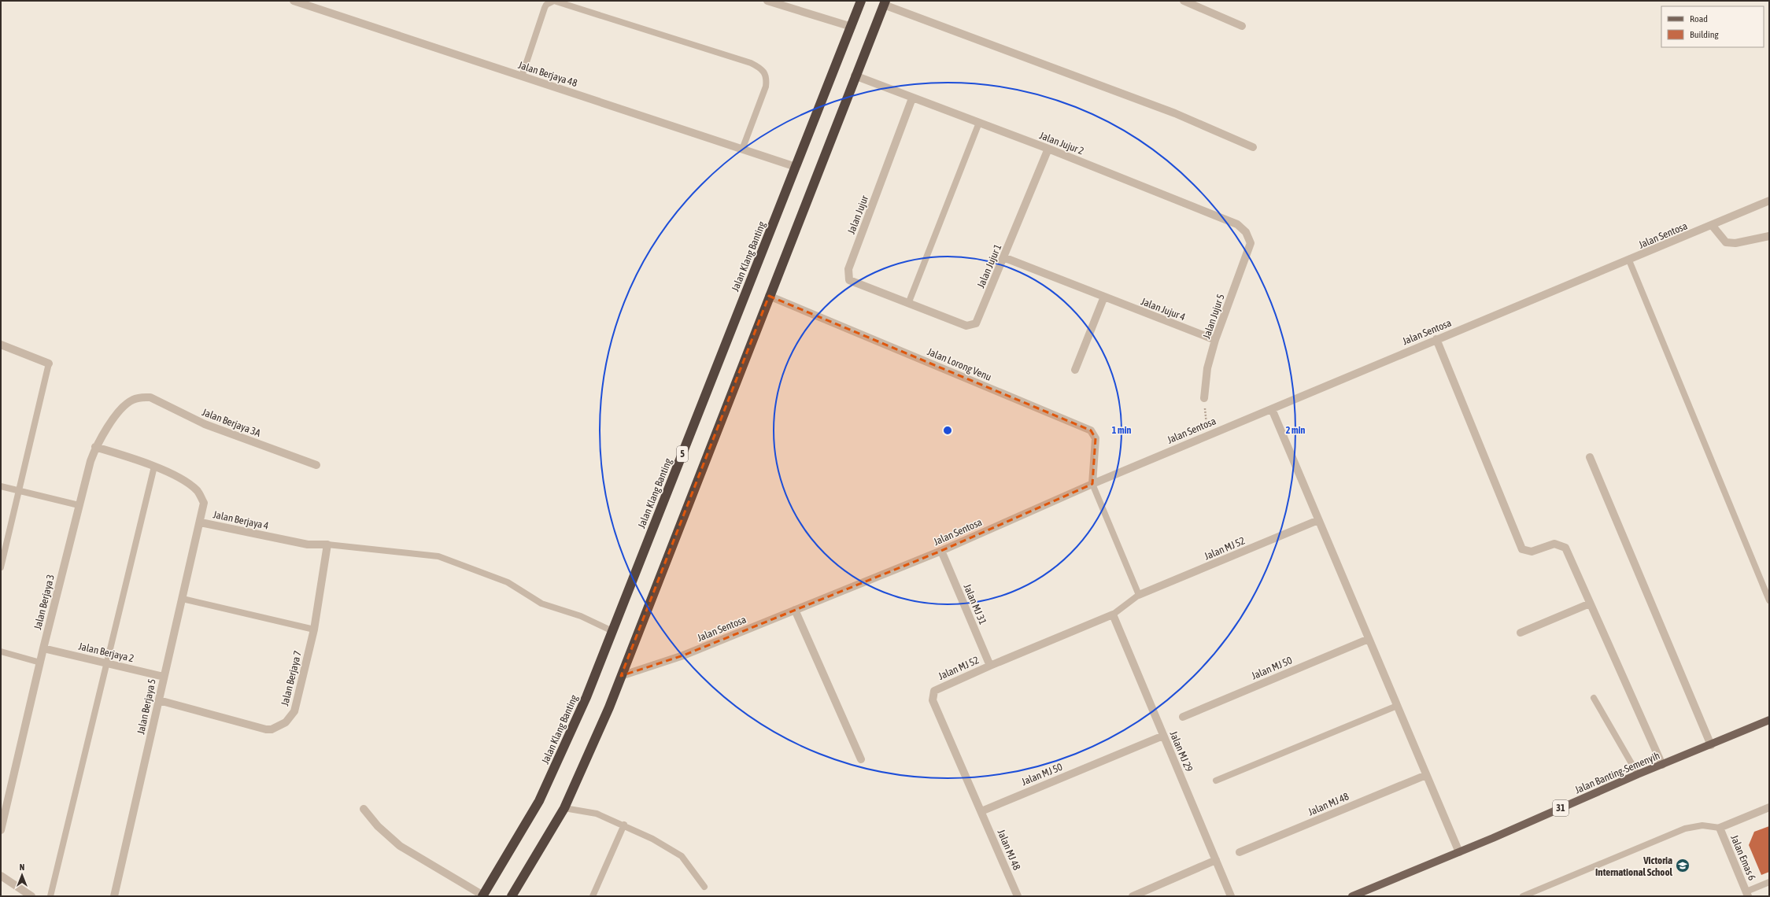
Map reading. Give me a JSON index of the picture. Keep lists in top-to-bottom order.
{
  "streets": {
    "highway": ["Jalan Klang Banting", "5"],
    "main road": ["Jalan Banting-Semenyih", "31"],
    "street": [
      "Jalan Berjaya 48",
      "Jalan Jujur 2",
      "Jalan Jujur",
      "Jalan Sentosa",
      "Jalan Jujur 1",
      "Jalan Jujur 4",
      "Jalan Jujur 5",
      "Jalan Lorong Venu",
      "Jalan Berjaya 3A",
      "Jalan Berjaya 4",
      "Jalan MJ 52",
      "Jalan Berjaya 3",
      "Jalan MJ 31",
      "Jalan Berjaya 2",
      "Jalan MJ 50",
      "Jalan Berjaya 7",
      "Jalan Berjaya 5",
      "Jalan MJ 29",
      "Jalan MJ 48",
      "Jalan Emas 6"
    ]
  },
  "crossings": [
    ["Jalan Berjaya 48", "Jalan Klang Banting"],
    ["Jalan Jujur 2", "Jalan Jujur"],
    ["Jalan Jujur 2", "Jalan Jujur 1"],
    ["Jalan Jujur 2", "Jalan Jujur 5"],
    ["Jalan Jujur", "Jalan Jujur 1"],
    ["Jalan Sentosa", "Jalan Lorong Venu"],
    ["Jalan Sentosa", "Jalan MJ 31"],
    ["Jalan Jujur 1", "Jalan Jujur 4"],
    ["Jalan Jujur 4", "Jalan Jujur 5"],
    ["Jalan Berjaya 3A", "Jalan Berjaya 3"],
    ["Jalan Berjaya 4", "Jalan Berjaya 3"],
    ["Jalan Berjaya 4", "Jalan Berjaya 7"],
    ["Jalan Berjaya 4", "Jalan Berjaya 5"],
    ["Jalan MJ 52", "Jalan MJ 31"],
    ["Jalan MJ 52", "Jalan MJ 50"],
    ["Jalan MJ 52", "Jalan MJ 29"],
    ["Jalan MJ 52", "Jalan MJ 48"],
    ["Jalan Berjaya 3", "Jalan Berjaya 2"],
    ["Jalan Berjaya 2", "Jalan Berjaya 5"],
    ["Jalan MJ 50", "Jalan MJ 29"],
    ["Jalan MJ 50", "Jalan MJ 48"],
    ["Jalan Berjaya 7", "Jalan Berjaya 5"]
  ],
  "places": {
    "school or university": ["Victoria International School"]
  },
  "legend": ["Road", "Building"],
  "north": "top",
  "rings": ["1 min", "2 min"]
}
